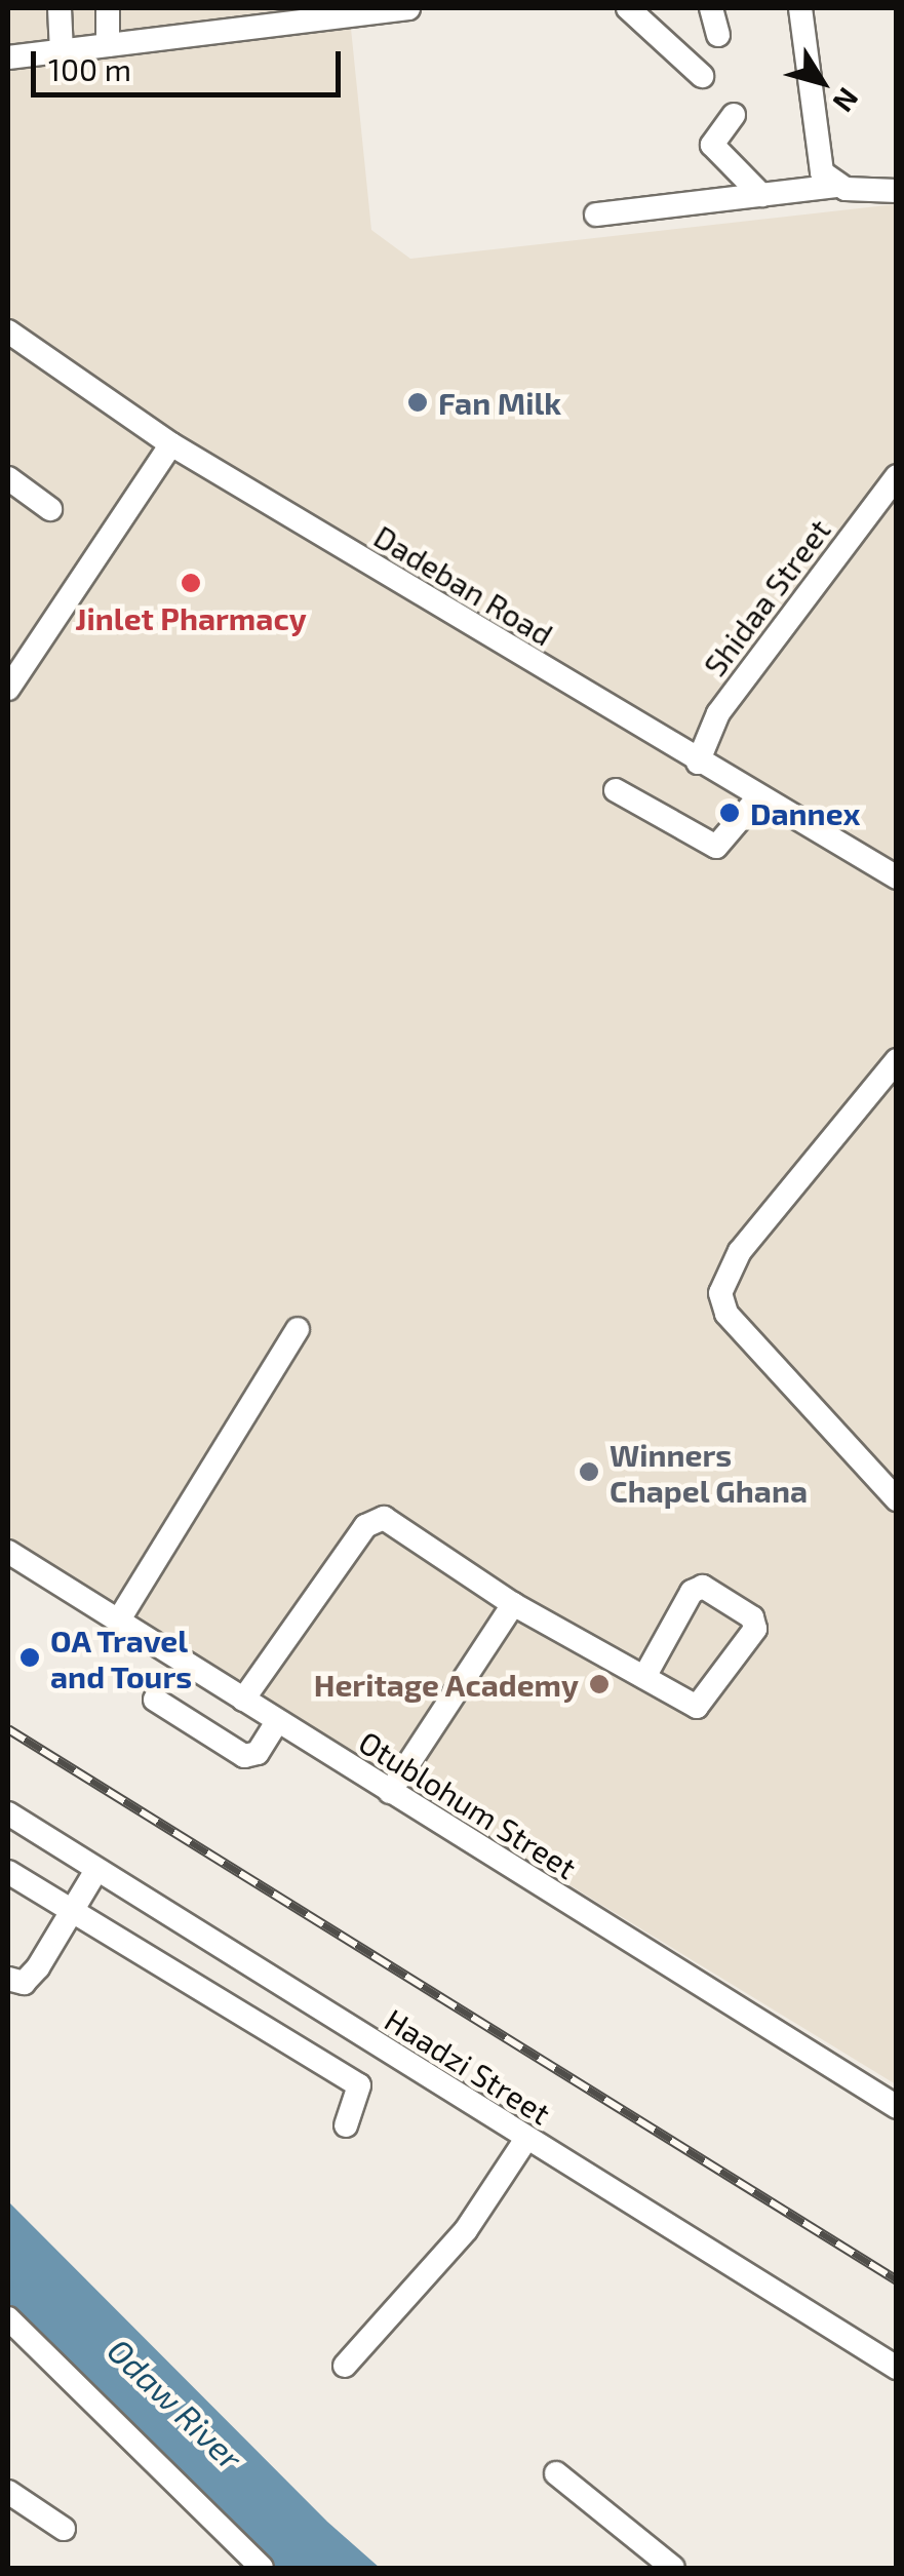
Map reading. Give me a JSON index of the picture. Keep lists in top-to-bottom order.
{
  "streets": {
    "street": [
      "Dadeban Road",
      "Shidaa Street",
      "Otublohum Street",
      "Haadzi Street"
    ]
  },
  "crossings": [
    ["Dadeban Road", "Shidaa Street"]
  ],
  "water": ["Odaw River"],
  "places": [
    "Fan Milk",
    "Jinlet Pharmacy",
    "Dannex",
    "Winners Chapel Ghana",
    "OA Travel and Tours",
    "Heritage Academy"
  ],
  "scale_bar": "100 m",
  "north": "bottom right"
}
